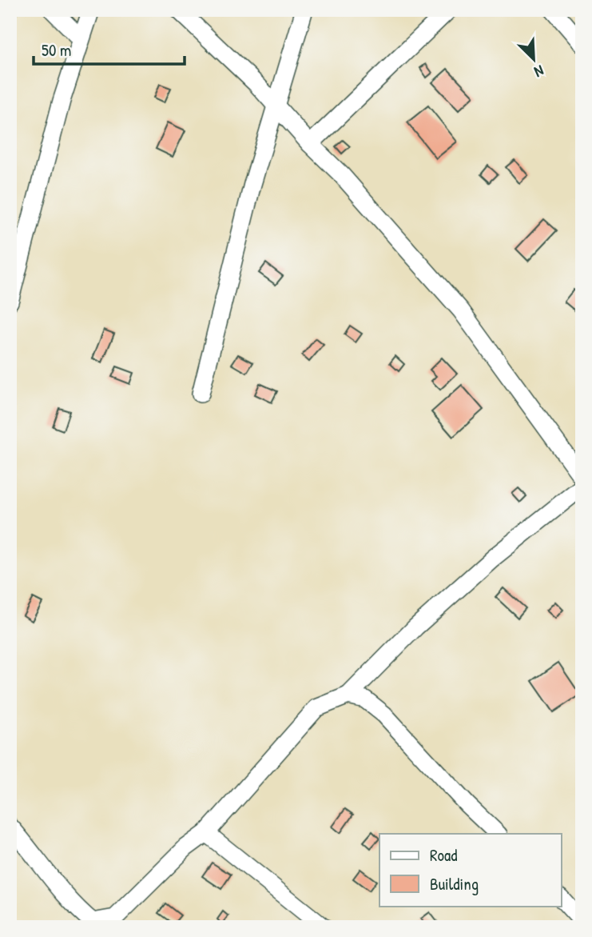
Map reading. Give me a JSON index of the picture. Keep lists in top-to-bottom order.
{
  "legend": ["Road", "Building"],
  "scale_bar": "50 m",
  "north": "bottom right"
}
